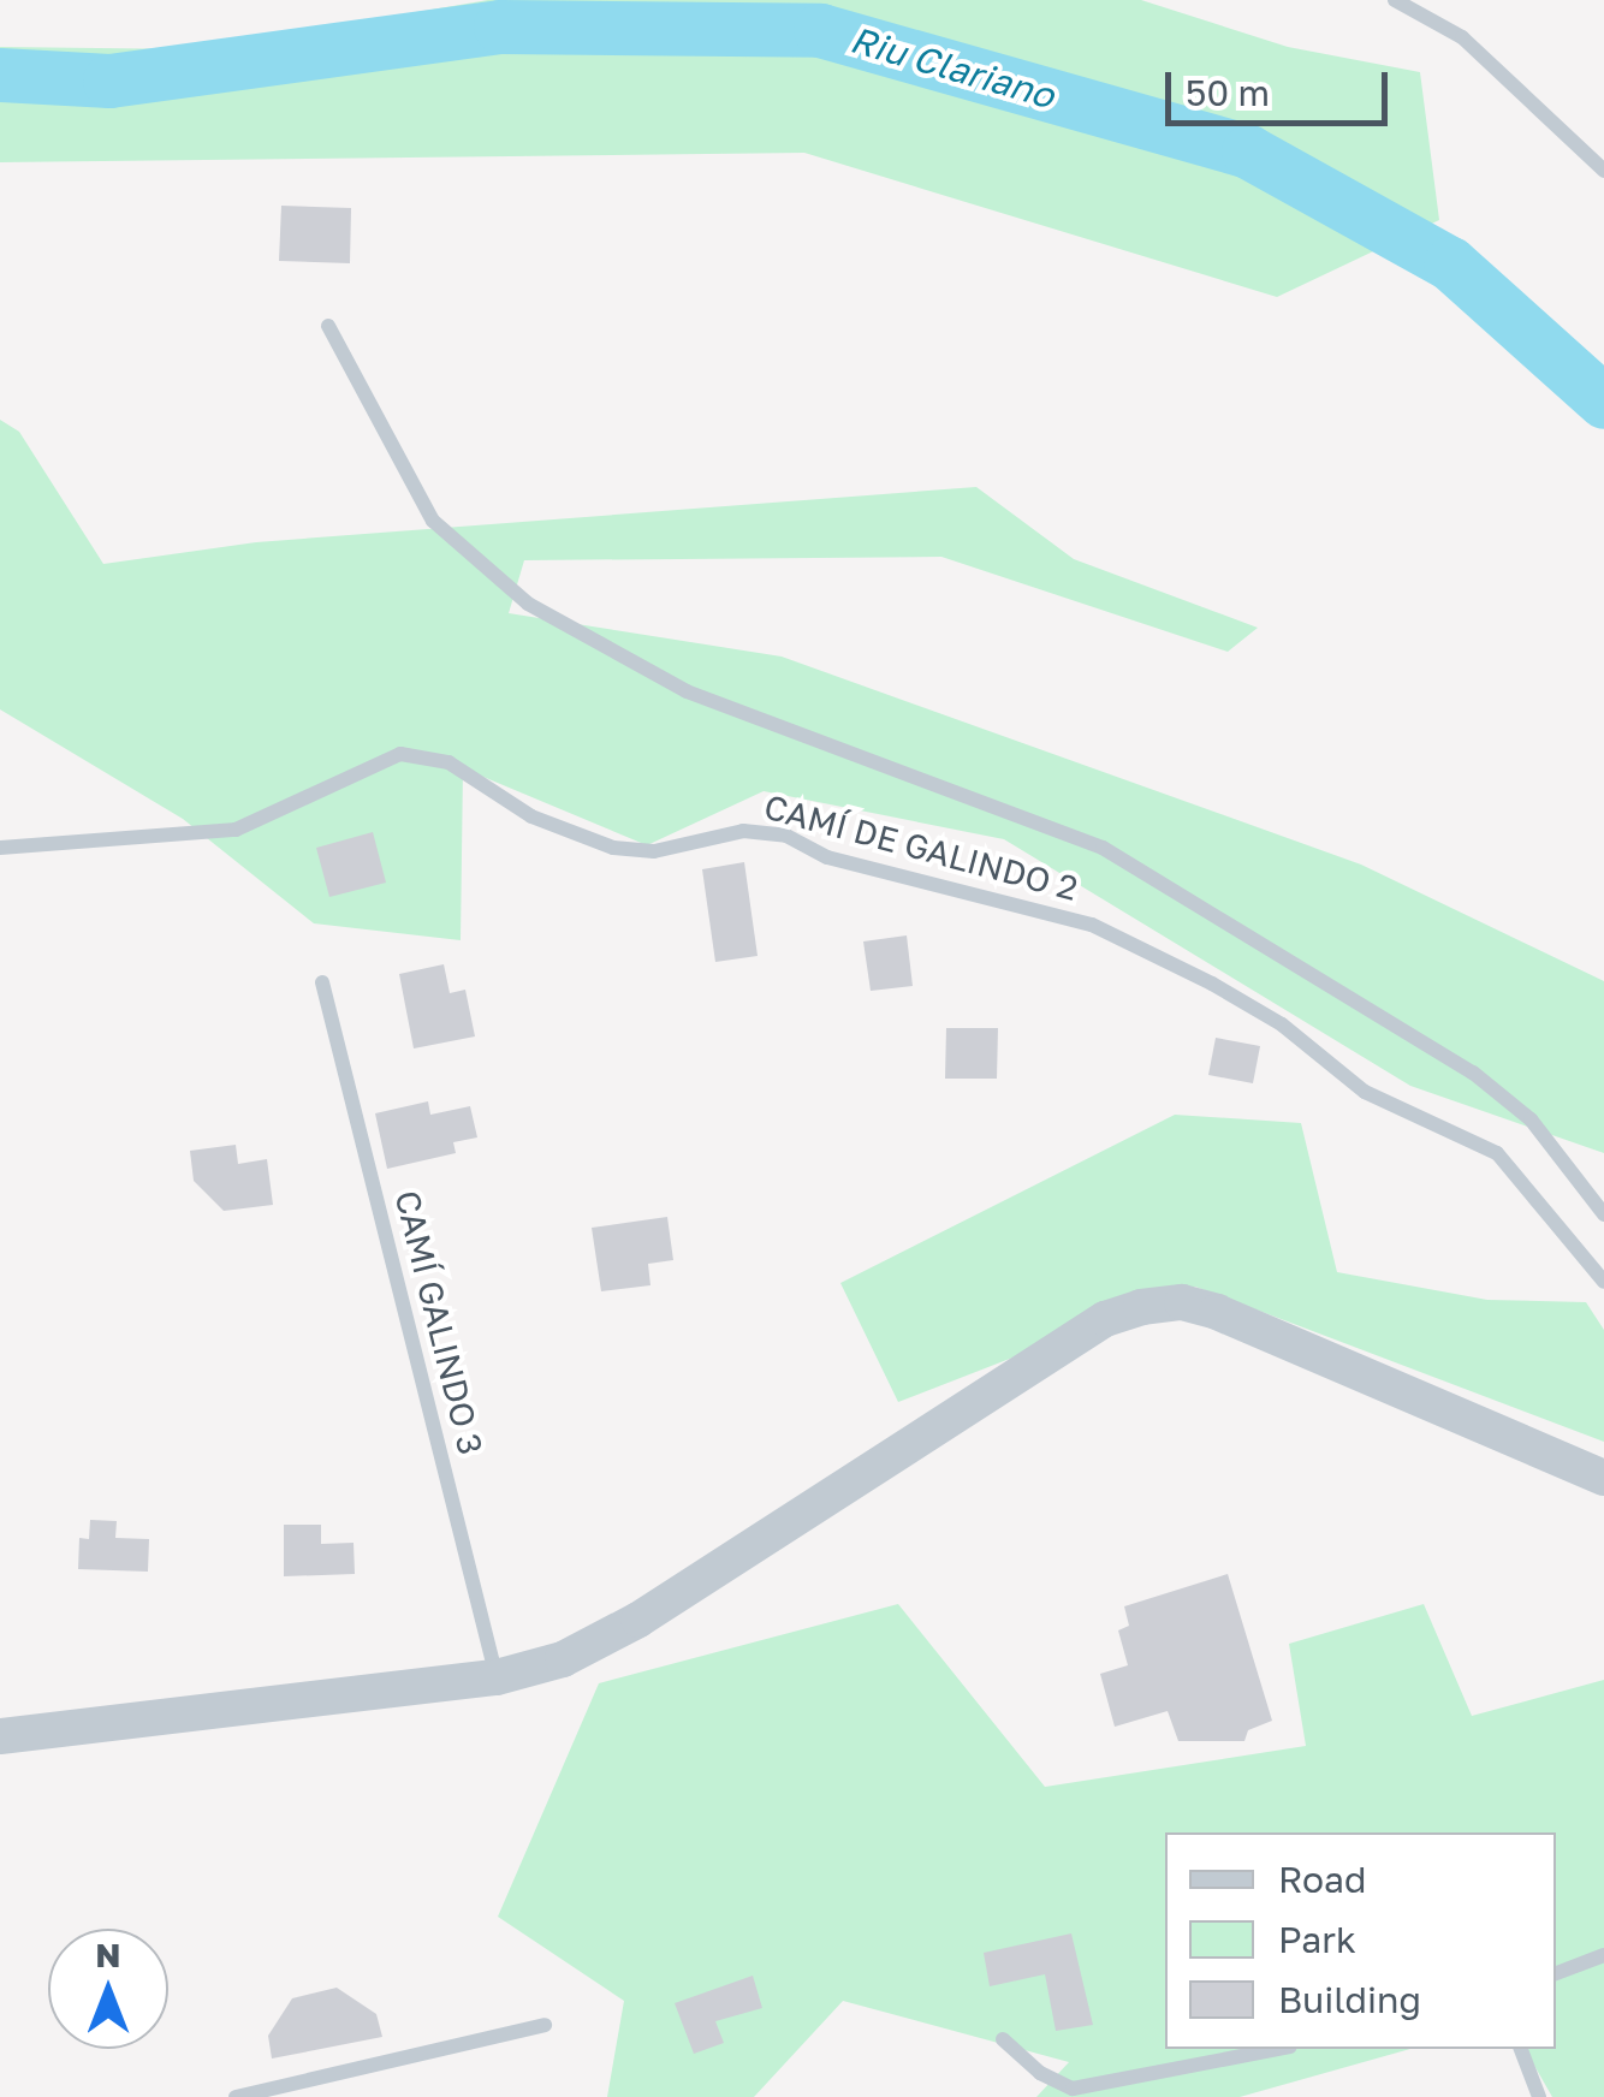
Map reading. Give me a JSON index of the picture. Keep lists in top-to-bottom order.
{
  "streets": {
    "lane": ["CAMÍ DE GALINDO 2", "CAMÍ GALINDO 3"]
  },
  "water": ["Riu Clariano"],
  "legend": ["Road", "Park", "Building"],
  "scale_bar": "50 m",
  "north": "top"
}
